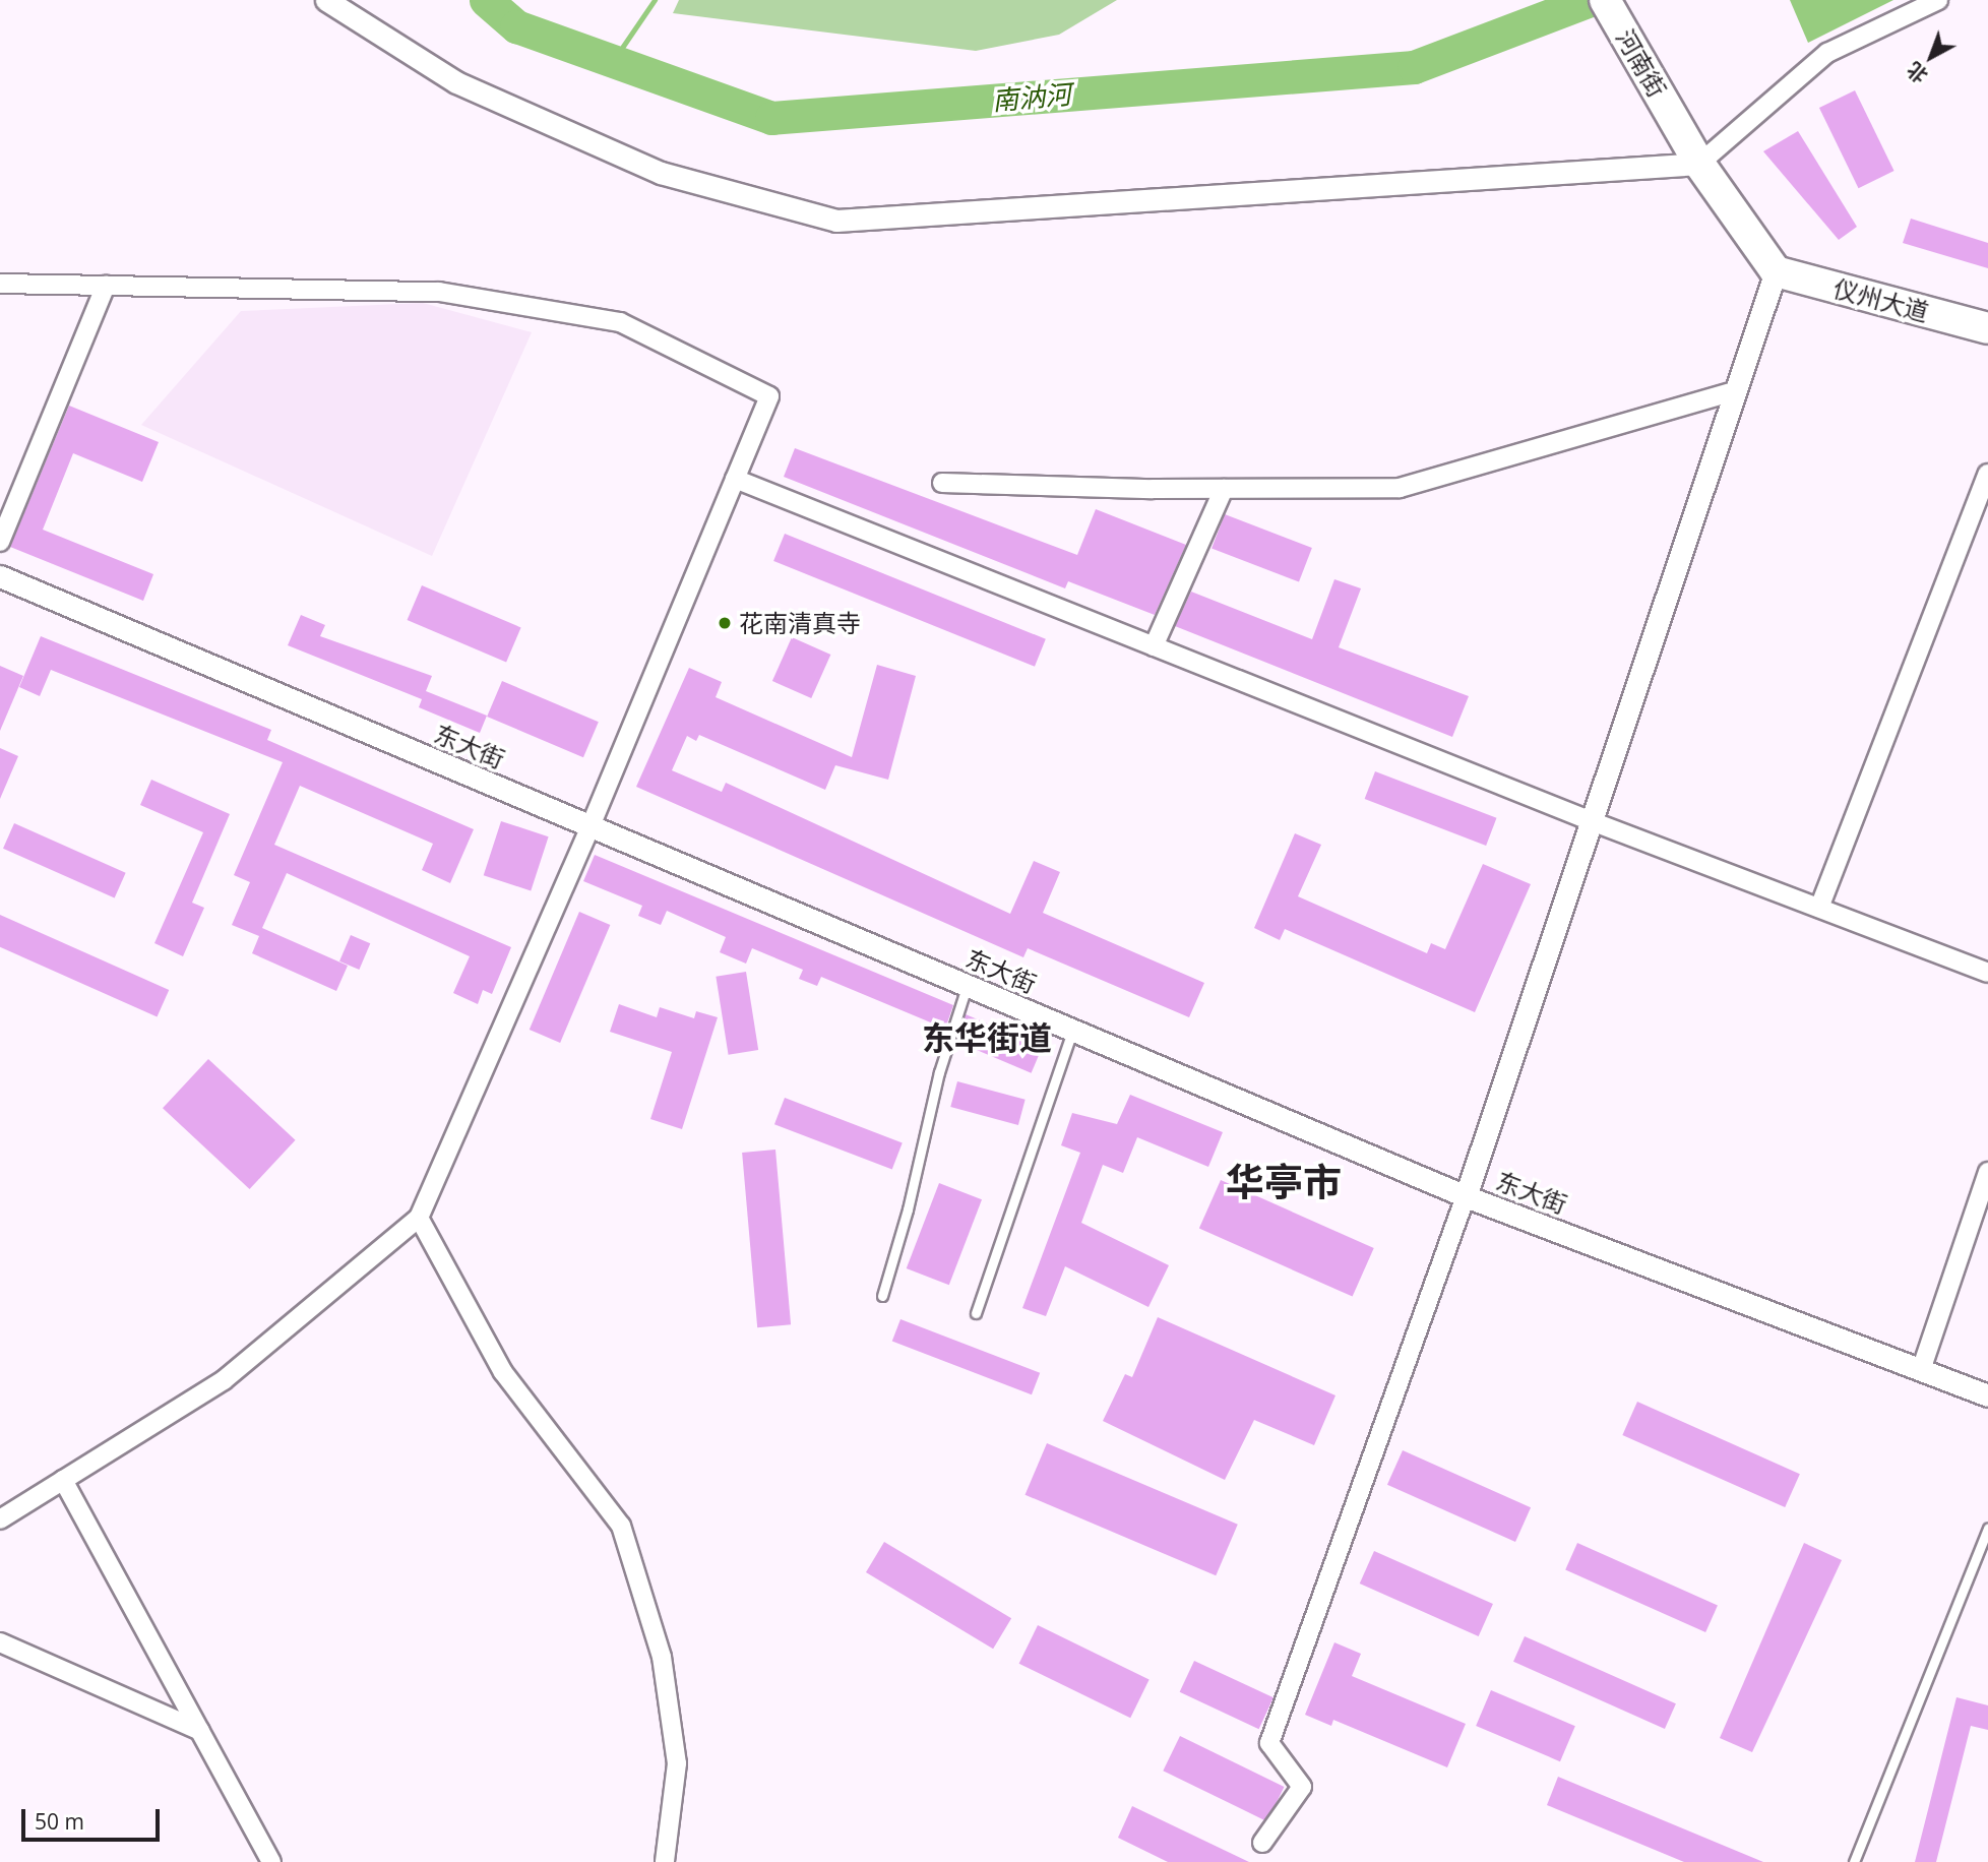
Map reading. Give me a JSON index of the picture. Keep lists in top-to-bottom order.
{
  "streets": {
    "highway": ["河南街", "仪州大道"],
    "street": ["东大街"]
  },
  "districts": ["东华街道", "华亭市"],
  "water": ["南汭河"],
  "places": ["花南清真寺"],
  "scale_bar": "50 m",
  "north": "bottom left"
}
